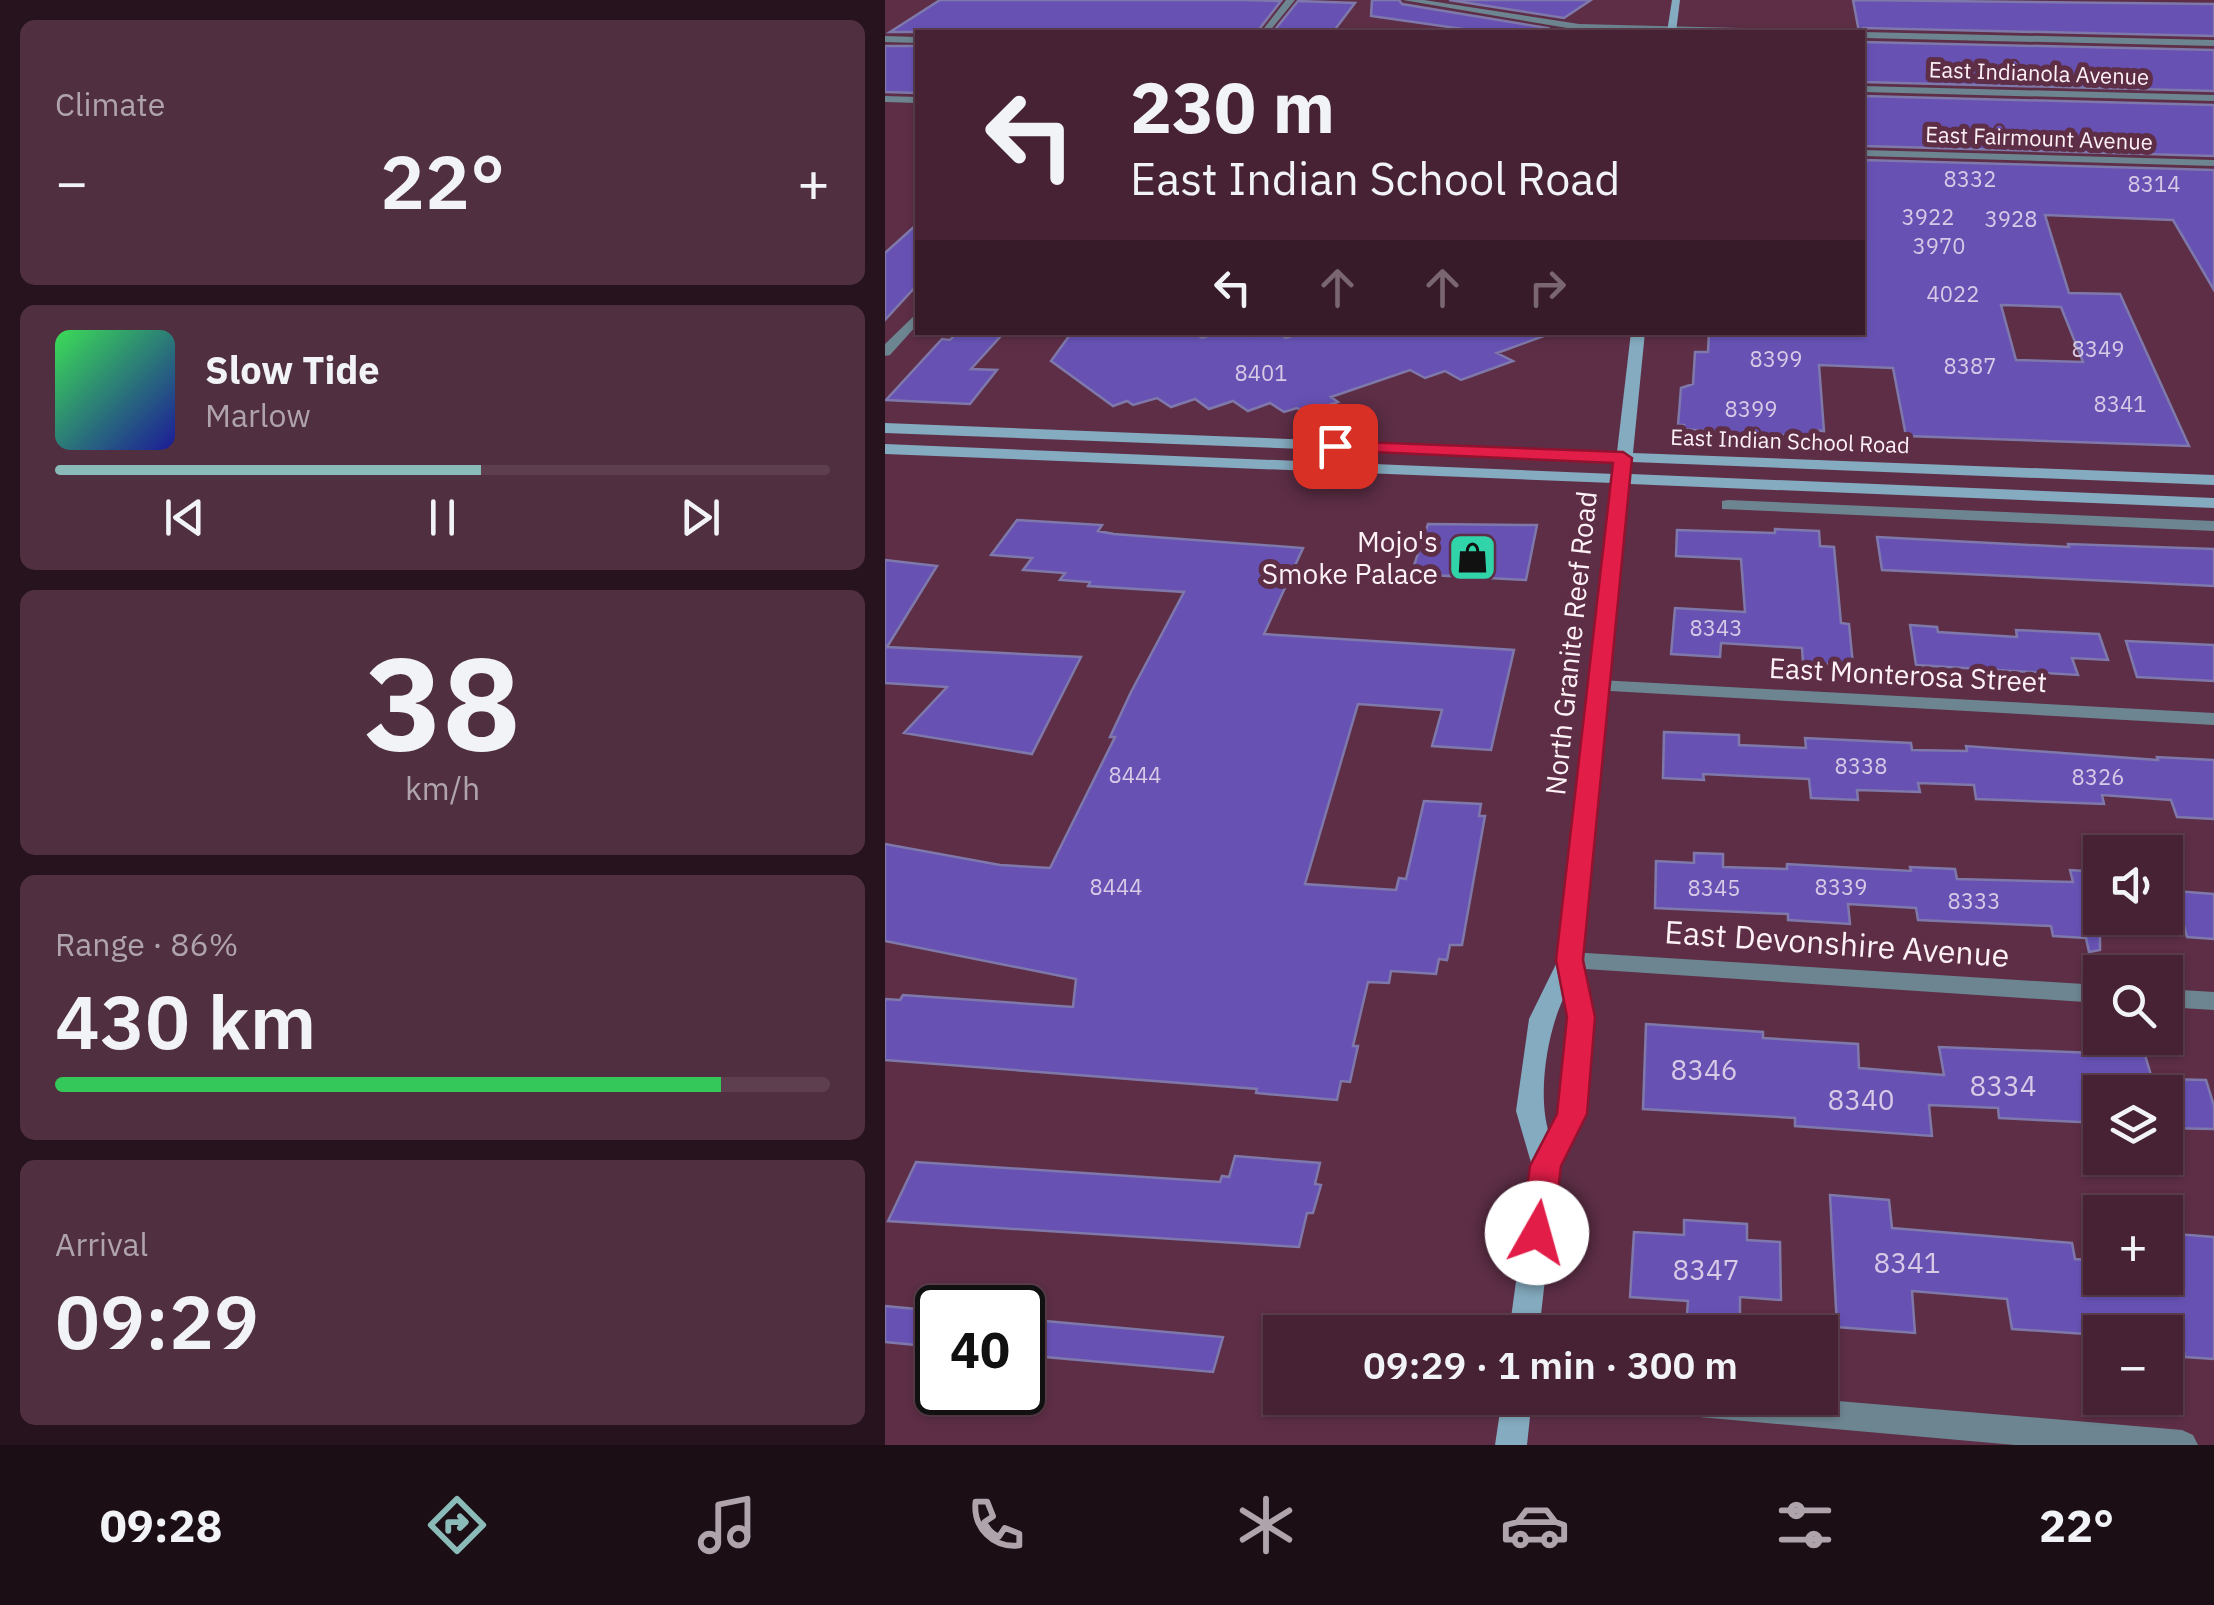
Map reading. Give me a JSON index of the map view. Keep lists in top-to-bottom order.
{
  "streets": {
    "main road": ["East Indian School Road", "North Granite Reef Road"],
    "street": [
      "East Indianola Avenue",
      "East Fairmount Avenue",
      "East Monterosa Street",
      "East Devonshire Avenue"
    ]
  },
  "crossings": [
    ["East Indian School Road", "North Granite Reef Road"],
    ["North Granite Reef Road", "East Monterosa Street"],
    ["North Granite Reef Road", "East Devonshire Avenue"]
  ],
  "places": {
    "shop": ["Mojo's Smoke Palace"]
  },
  "house_numbers": [
    "8332",
    "8314",
    "3922",
    "3928",
    "3970",
    "4022",
    "8349",
    "8399",
    "8387",
    "8401",
    "8341",
    "8399",
    "8343",
    "8338",
    "8444",
    "8326",
    "8444",
    "8339",
    "8345",
    "8333",
    "8346",
    "8334",
    "8340",
    "8341",
    "8347"
  ],
  "page": {
    "tile": [
      "Climate",
      ["38", "km/h"],
      ["Range · 86%", "430 km"],
      ["Arrival", "09:29"]
    ],
    "turn": ["230 m", "East Indian School Road"],
    "heat": ["−", "22°", "+"],
    "song": ["Slow Tide", "Marlow"],
    "map_buttons": ["+", "−"],
    "limit": "40",
    "trip": "09:29 · 1 min · 300 m",
    "tabs": ["09:28", "22°"]
  }
}
